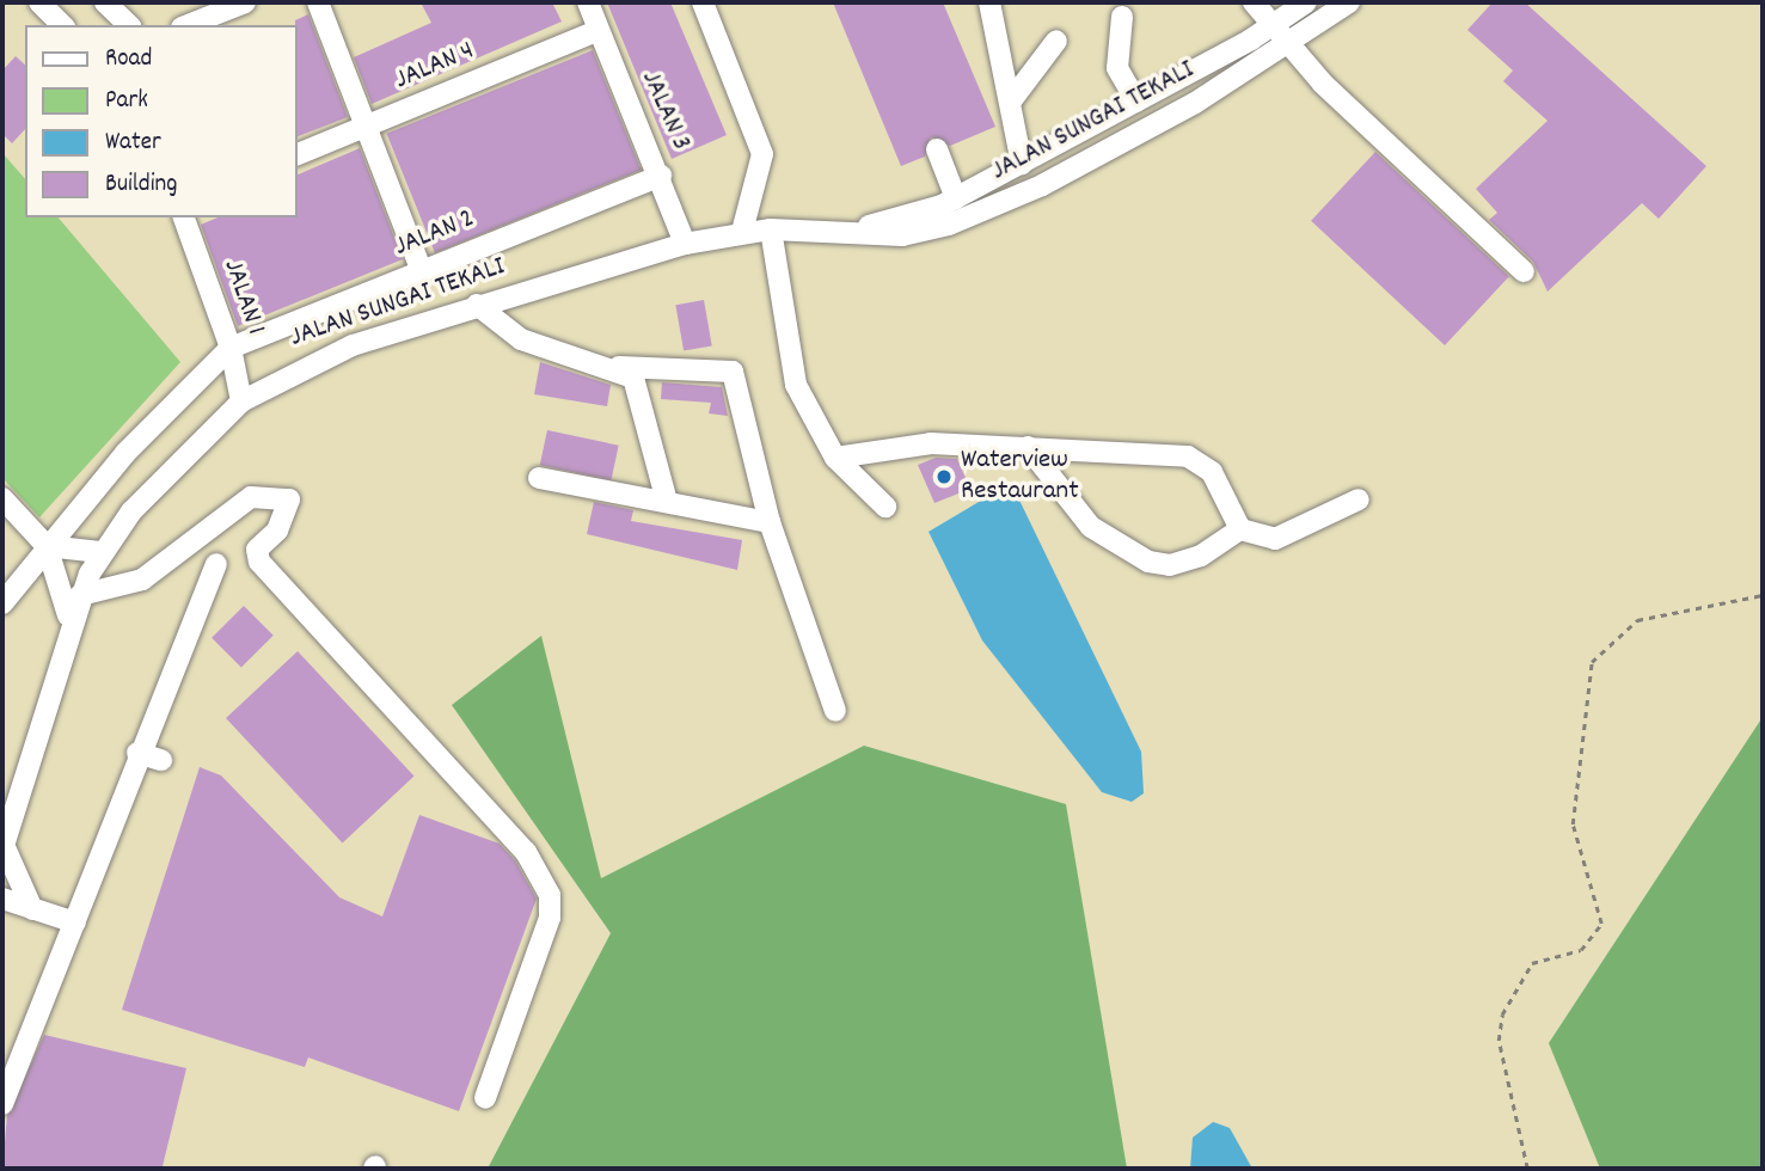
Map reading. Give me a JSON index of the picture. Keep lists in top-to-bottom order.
{
  "streets": {
    "street": [
      "JALAN 4",
      "JALAN 3",
      "JALAN SUNGAI TEKALI",
      "JALAN 2",
      "JALAN 1"
    ]
  },
  "crossings": [
    ["JALAN 4", "JALAN 3"],
    ["JALAN 3", "JALAN SUNGAI TEKALI"],
    ["JALAN 3", "JALAN 2"],
    ["JALAN SUNGAI TEKALI", "JALAN 1"],
    ["JALAN 2", "JALAN 1"]
  ],
  "places": ["Waterview Restaurant"],
  "legend": [
    "Road",
    "Park",
    "Water",
    "Building"
  ]
}
